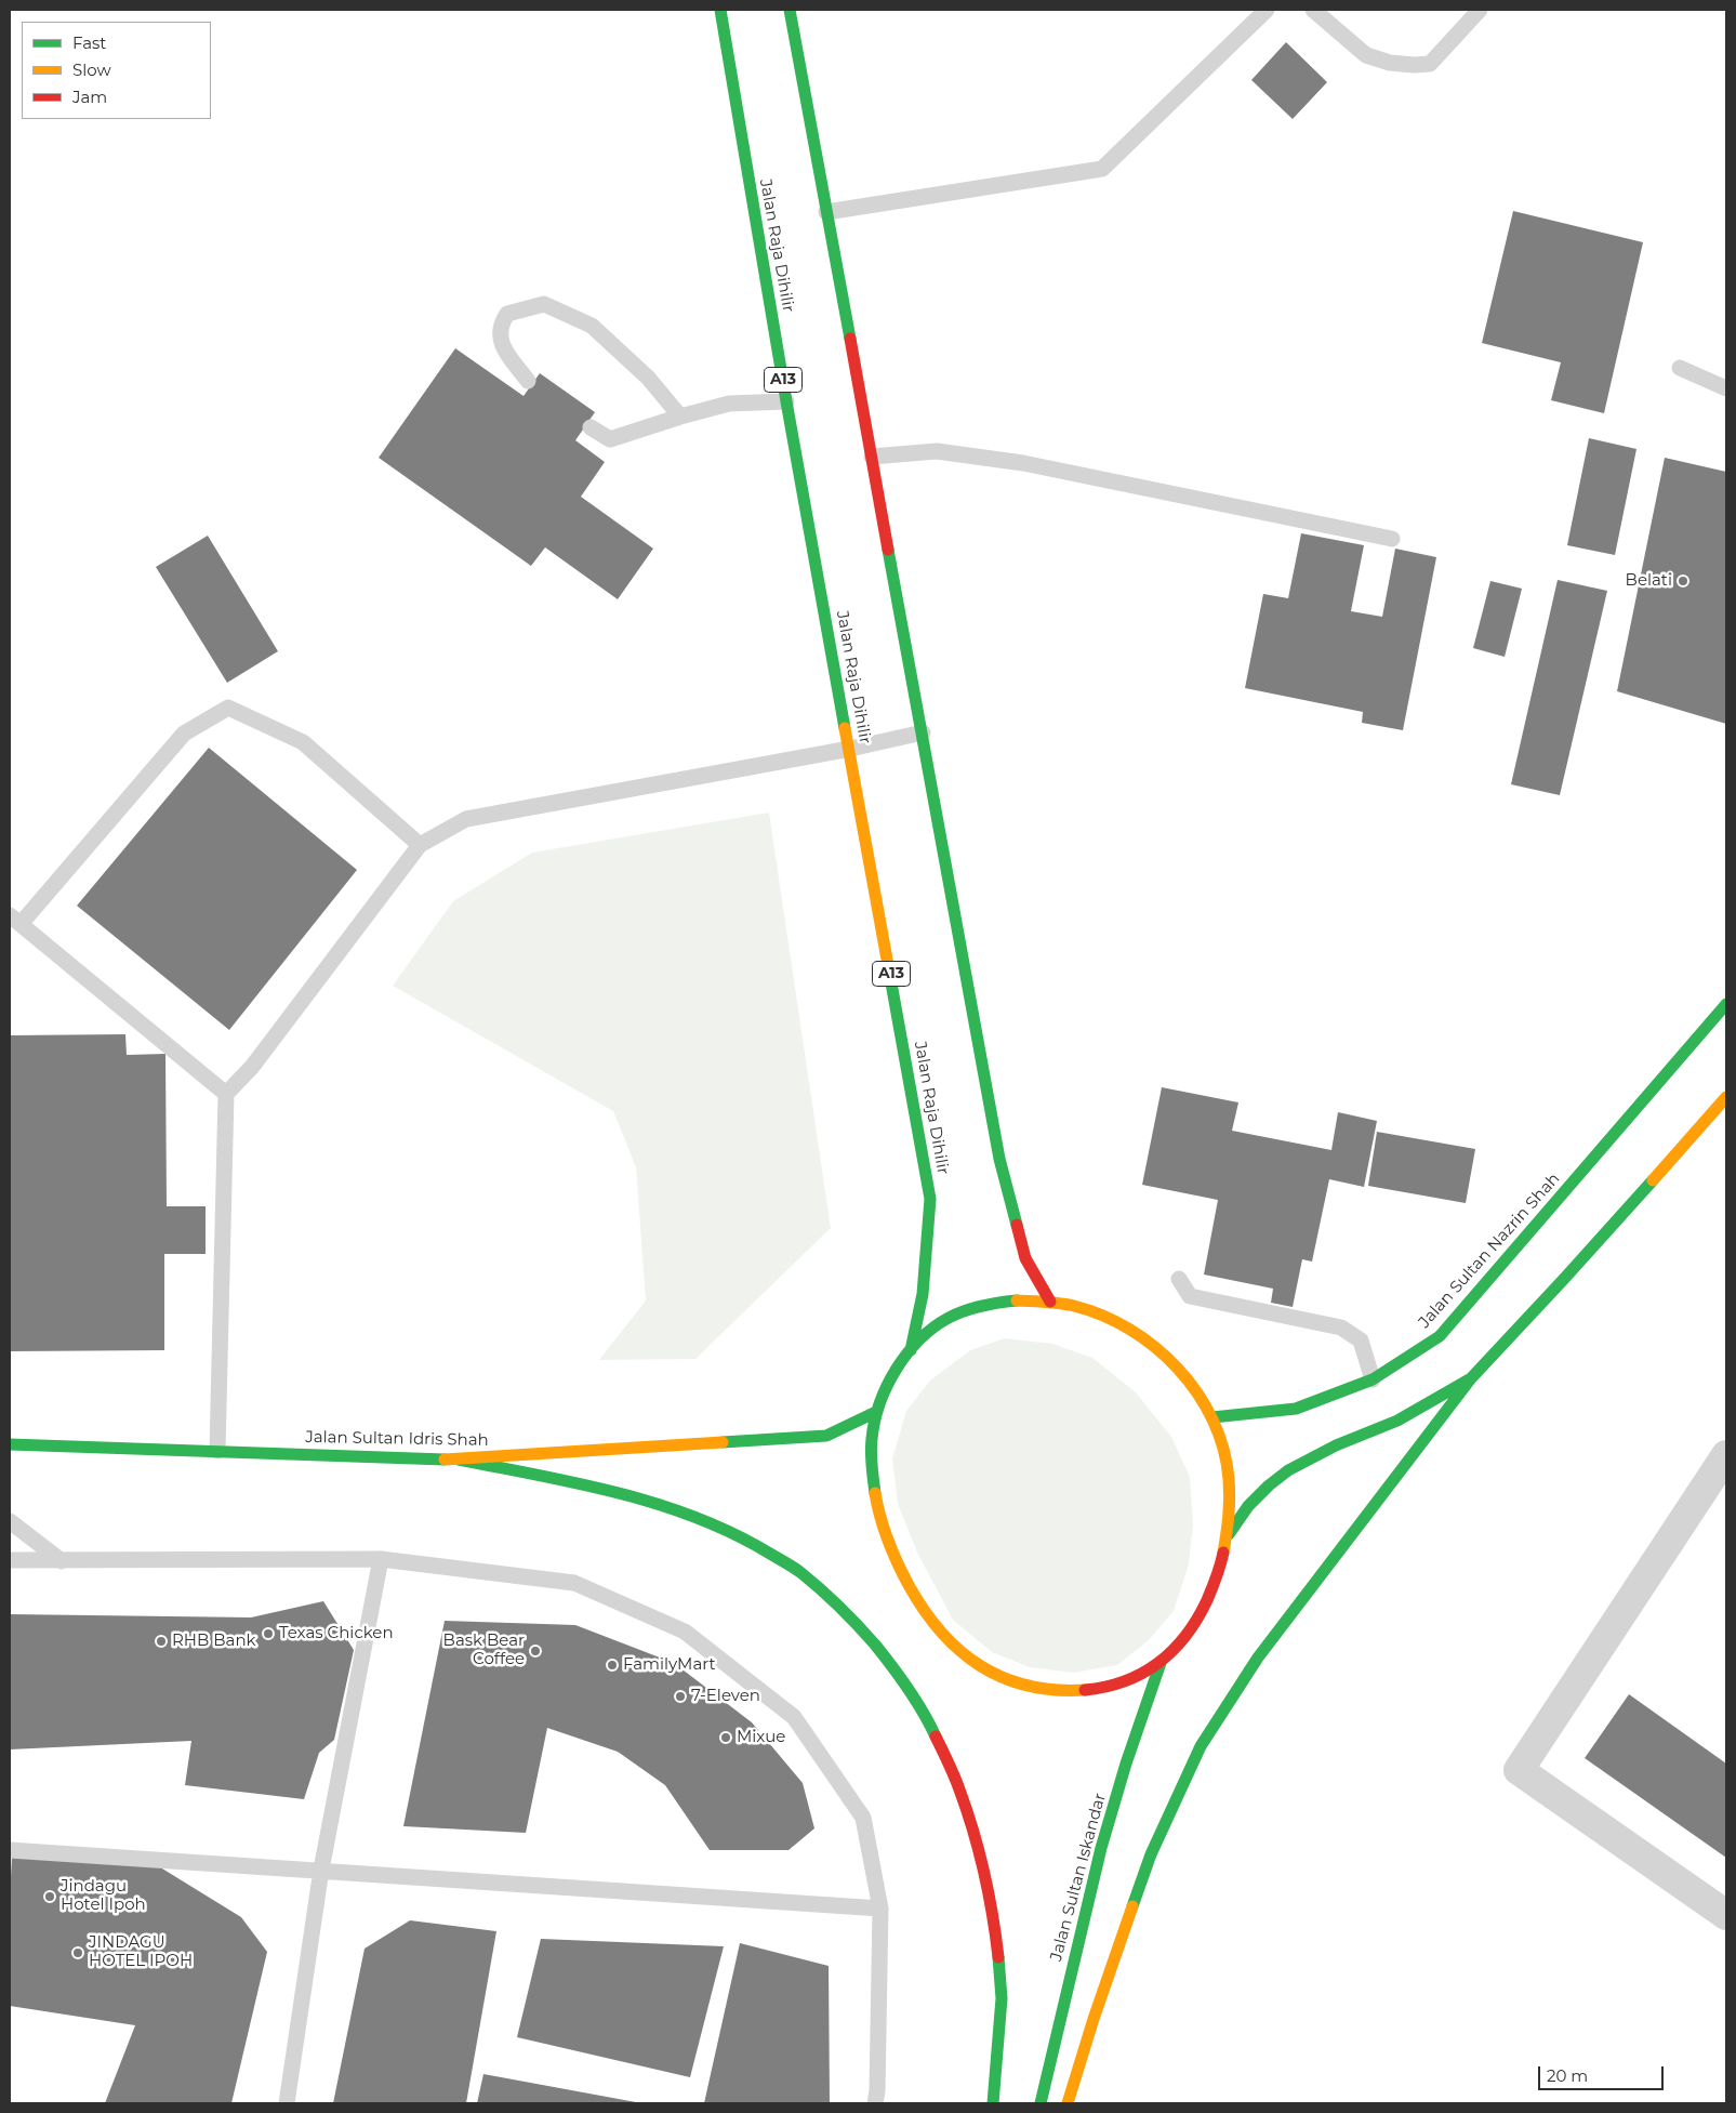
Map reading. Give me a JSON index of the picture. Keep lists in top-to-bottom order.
{
  "streets": {
    "main road": [
      "Jalan Raja Dihilir",
      "A13",
      "Jalan Sultan Nazrin Shah",
      "Jalan Sultan Idris Shah",
      "Jalan Sultan Iskandar"
    ]
  },
  "places": [
    "Belati",
    "Texas Chicken",
    "RHB Bank",
    "Bask Bear Coffee",
    "FamilyMart",
    "7-Eleven",
    "Mixue",
    "Jindagu Hotel Ipoh",
    "JINDAGU HOTEL IPOH"
  ],
  "legend": ["Fast", "Slow", "Jam"],
  "scale_bar": "20 m"
}
